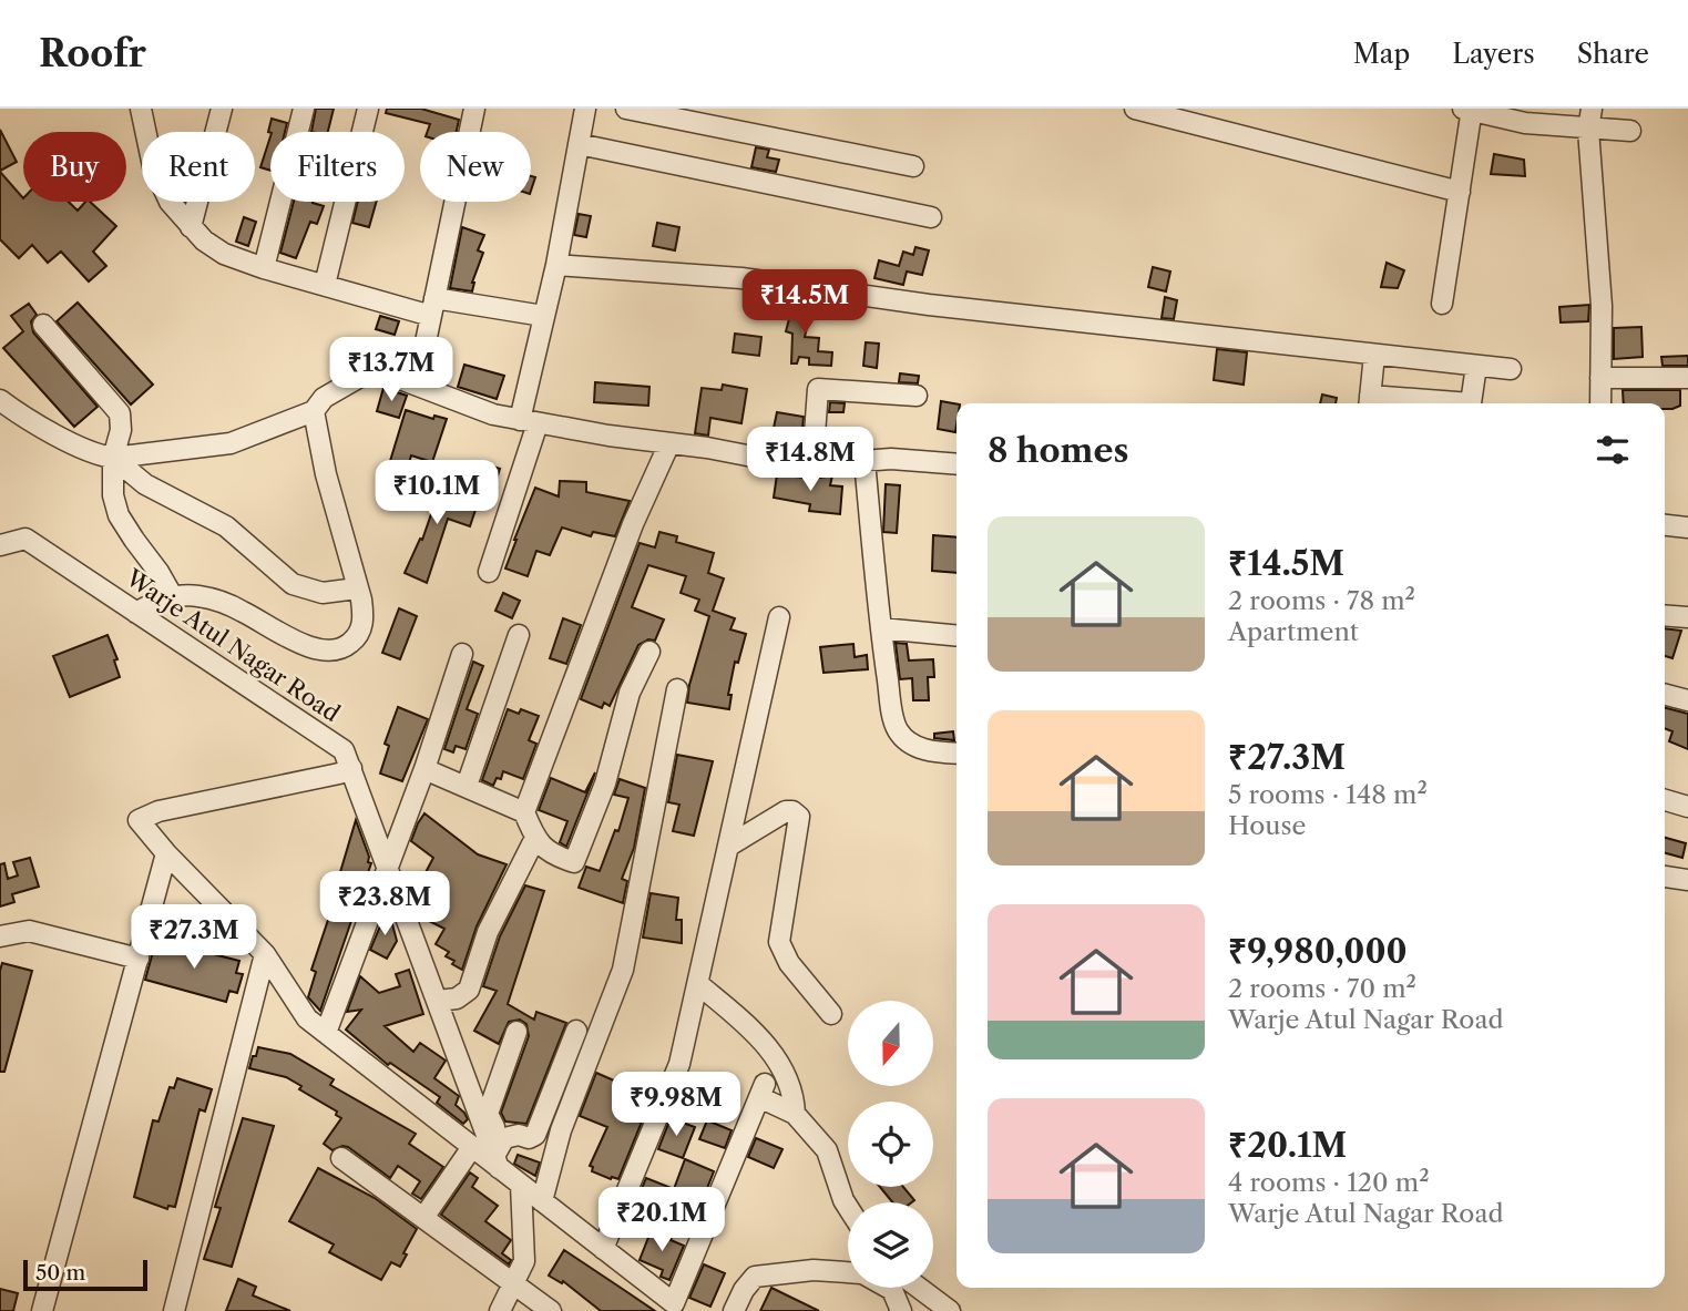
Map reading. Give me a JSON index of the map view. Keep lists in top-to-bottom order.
{
  "streets": {
    "street": ["Warje Atul Nagar Road"]
  },
  "scale_bar": "50 m",
  "north": "bottom",
  "page": {
    "header": "Roofr",
    "nav": ["Map", "Layers", "Share"],
    "chip": [
      "Buy",
      "Rent",
      "Filters",
      "New"
    ],
    "price": [
      "₹14.5M",
      "₹13.7M",
      "₹14.8M",
      "₹10.1M",
      "₹23.8M",
      "₹27.3M",
      "₹9.98M",
      "₹20.1M"
    ],
    "heading": "8 homes",
    "list": [
      {
        "name": "₹14.5M",
        "note": "2 rooms · 78 m² · Apartment"
      },
      {
        "name": "₹27.3M",
        "note": "5 rooms · 148 m² · House"
      },
      {
        "name": "₹9,980,000",
        "note": "2 rooms · 70 m² · Warje Atul Nagar Road"
      },
      {
        "name": "₹20.1M",
        "note": "4 rooms · 120 m² · Warje Atul Nagar Road"
      }
    ],
    "scale": "50 m"
  }
}
